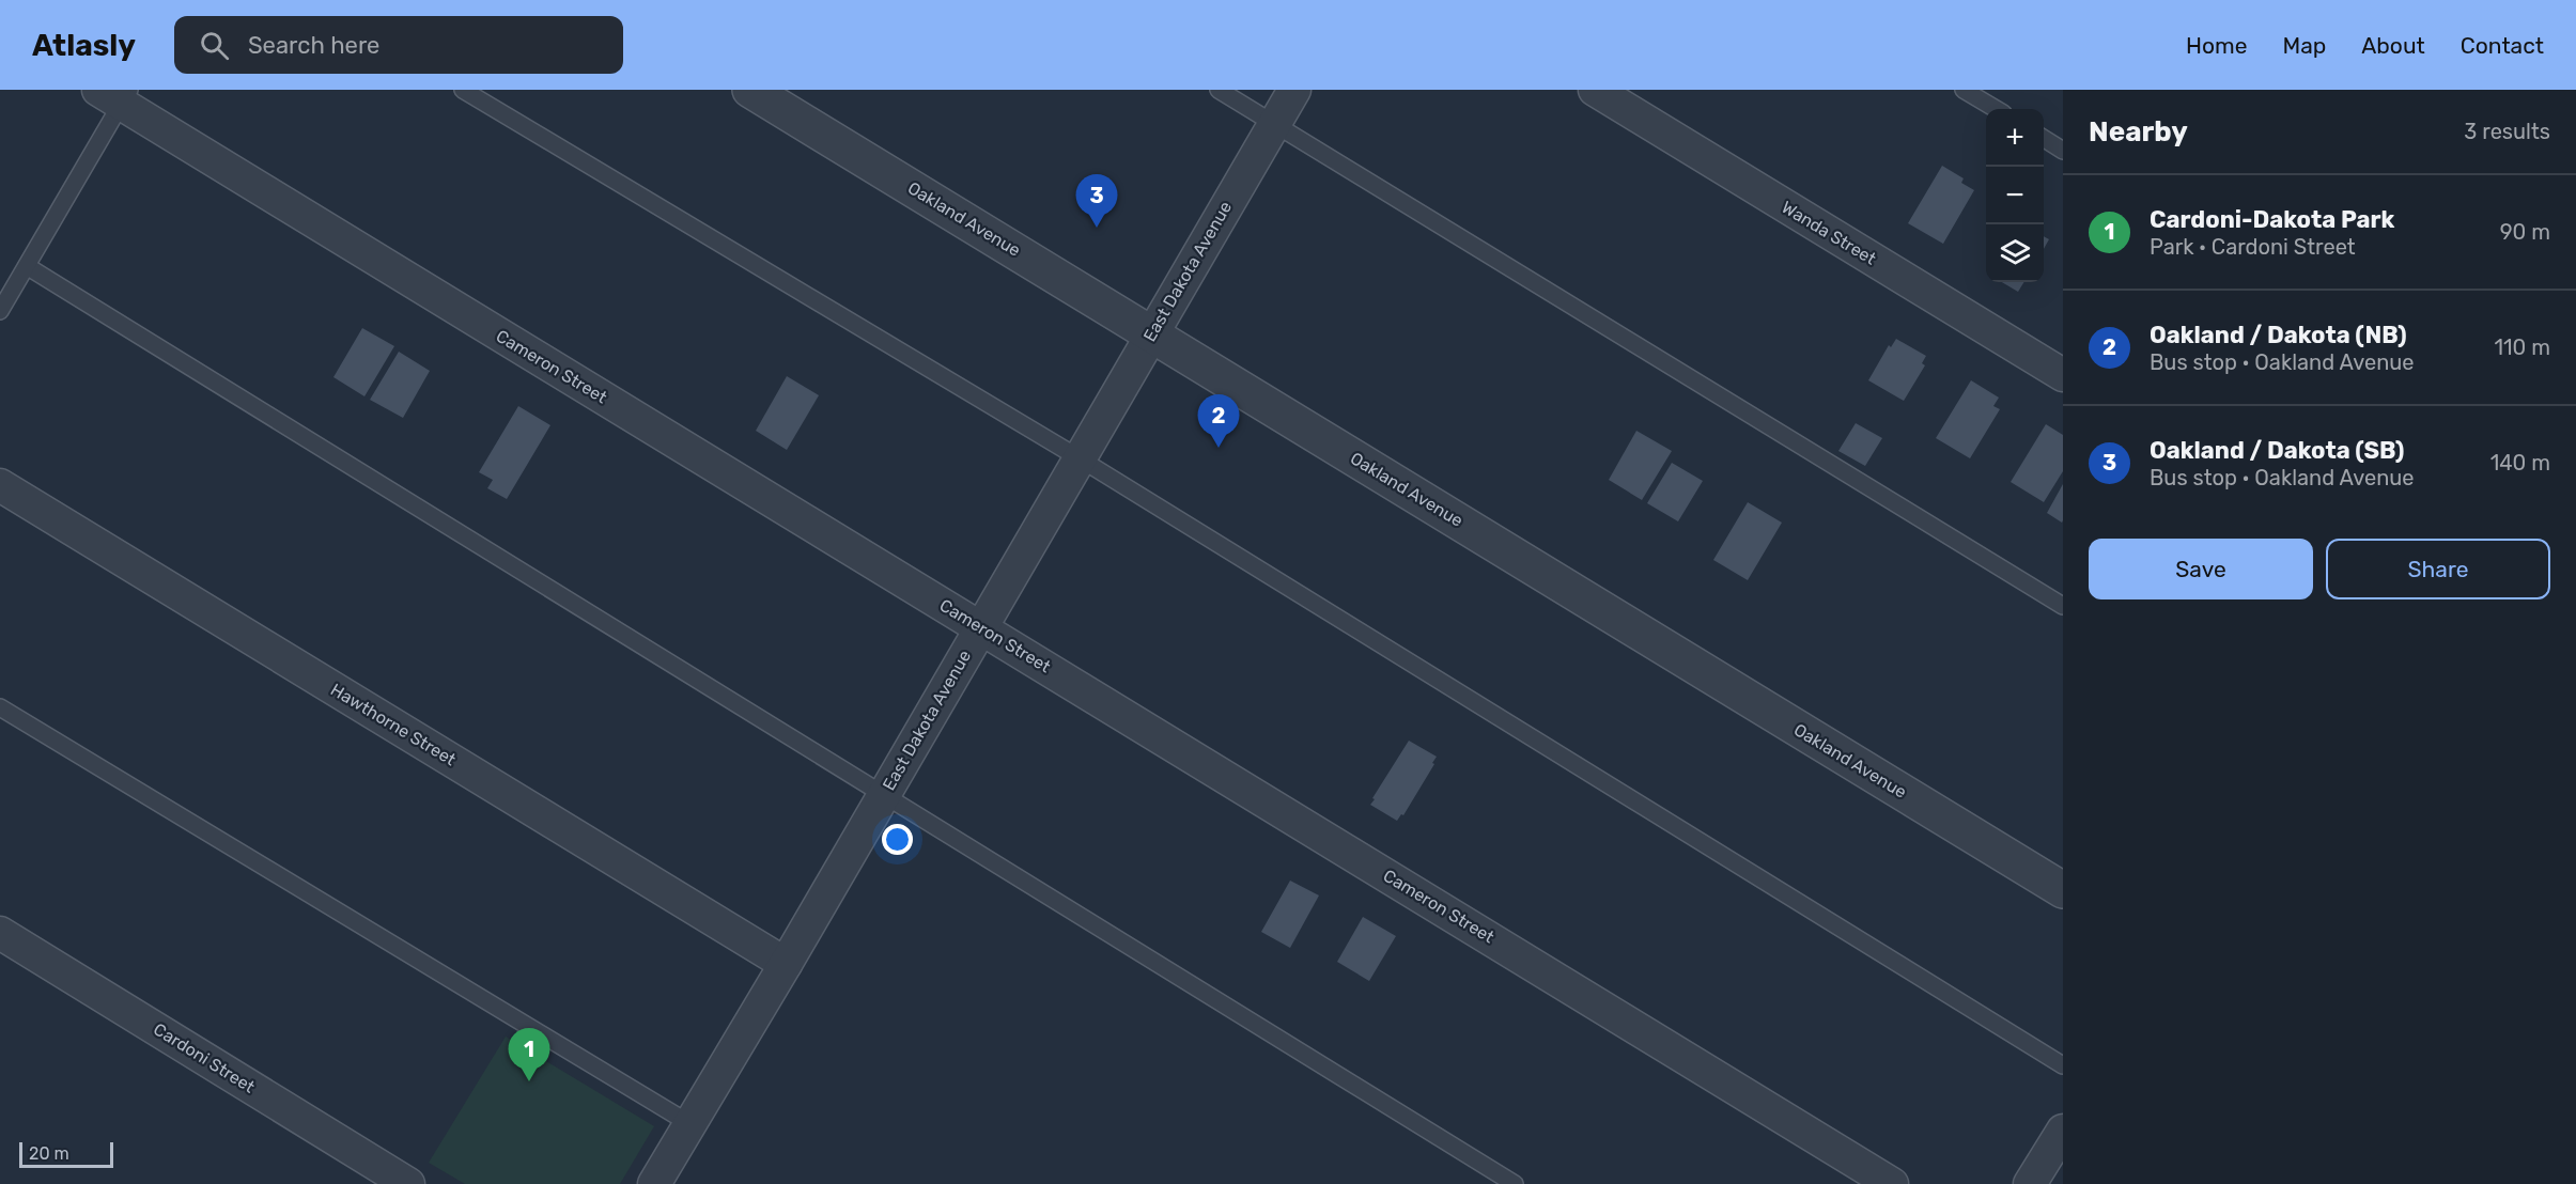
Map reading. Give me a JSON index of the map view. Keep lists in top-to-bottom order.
{
  "streets": {
    "street": [
      "Oakland Avenue",
      "Wanda Street",
      "East Dakota Avenue",
      "Cameron Street",
      "Hawthorne Street",
      "Cardoni Street"
    ]
  },
  "crossings": [
    ["Oakland Avenue", "East Dakota Avenue"],
    ["East Dakota Avenue", "Cameron Street"],
    ["East Dakota Avenue", "Hawthorne Street"]
  ],
  "scale_bar": "20 m",
  "page": {
    "header": "Atlasly",
    "search": "Search here",
    "nav": [
      "Home",
      "Map",
      "About",
      "Contact"
    ],
    "heading": ["Nearby", "3 results"],
    "map_buttons": ["+", "−"],
    "list": [
      {
        "mark": "1",
        "name": "Cardoni-Dakota Park",
        "note": "Park · Cardoni Street",
        "value": "90 m"
      },
      {
        "mark": "2",
        "name": "Oakland / Dakota (NB)",
        "note": "Bus stop · Oakland Avenue",
        "value": "110 m"
      },
      {
        "mark": "3",
        "name": "Oakland / Dakota (SB)",
        "note": "Bus stop · Oakland Avenue",
        "value": "140 m"
      }
    ],
    "pins": ["3", "2", "1"],
    "buttons": ["Save", "Share"],
    "scale": "20 m"
  }
}
